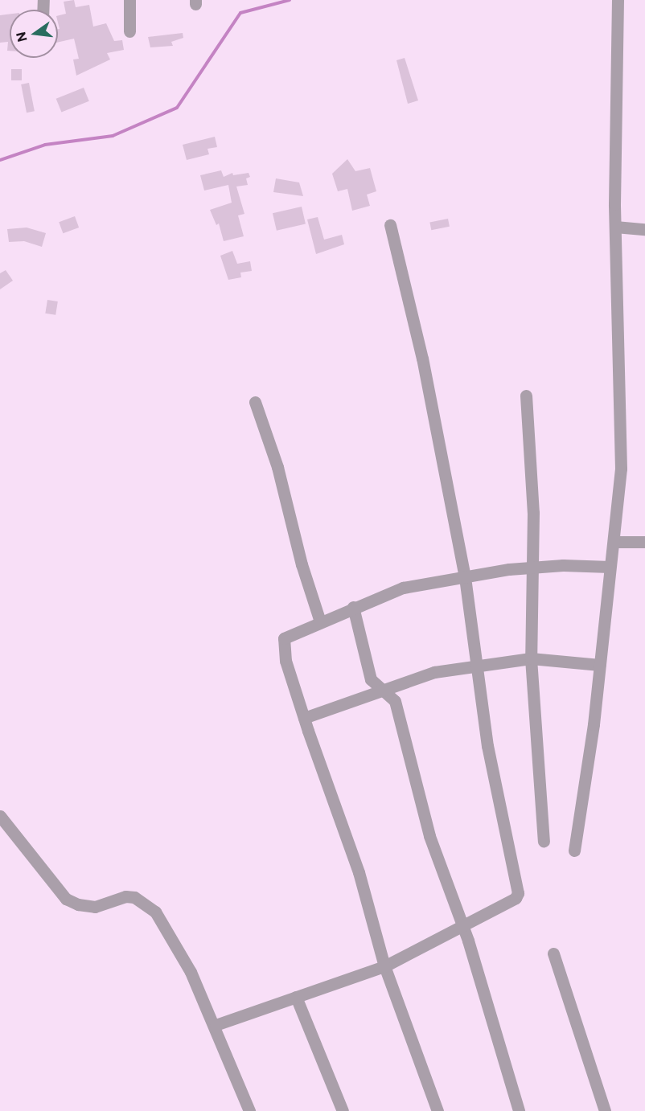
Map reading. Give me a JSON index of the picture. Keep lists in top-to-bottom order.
{
  "north": "left"
}
